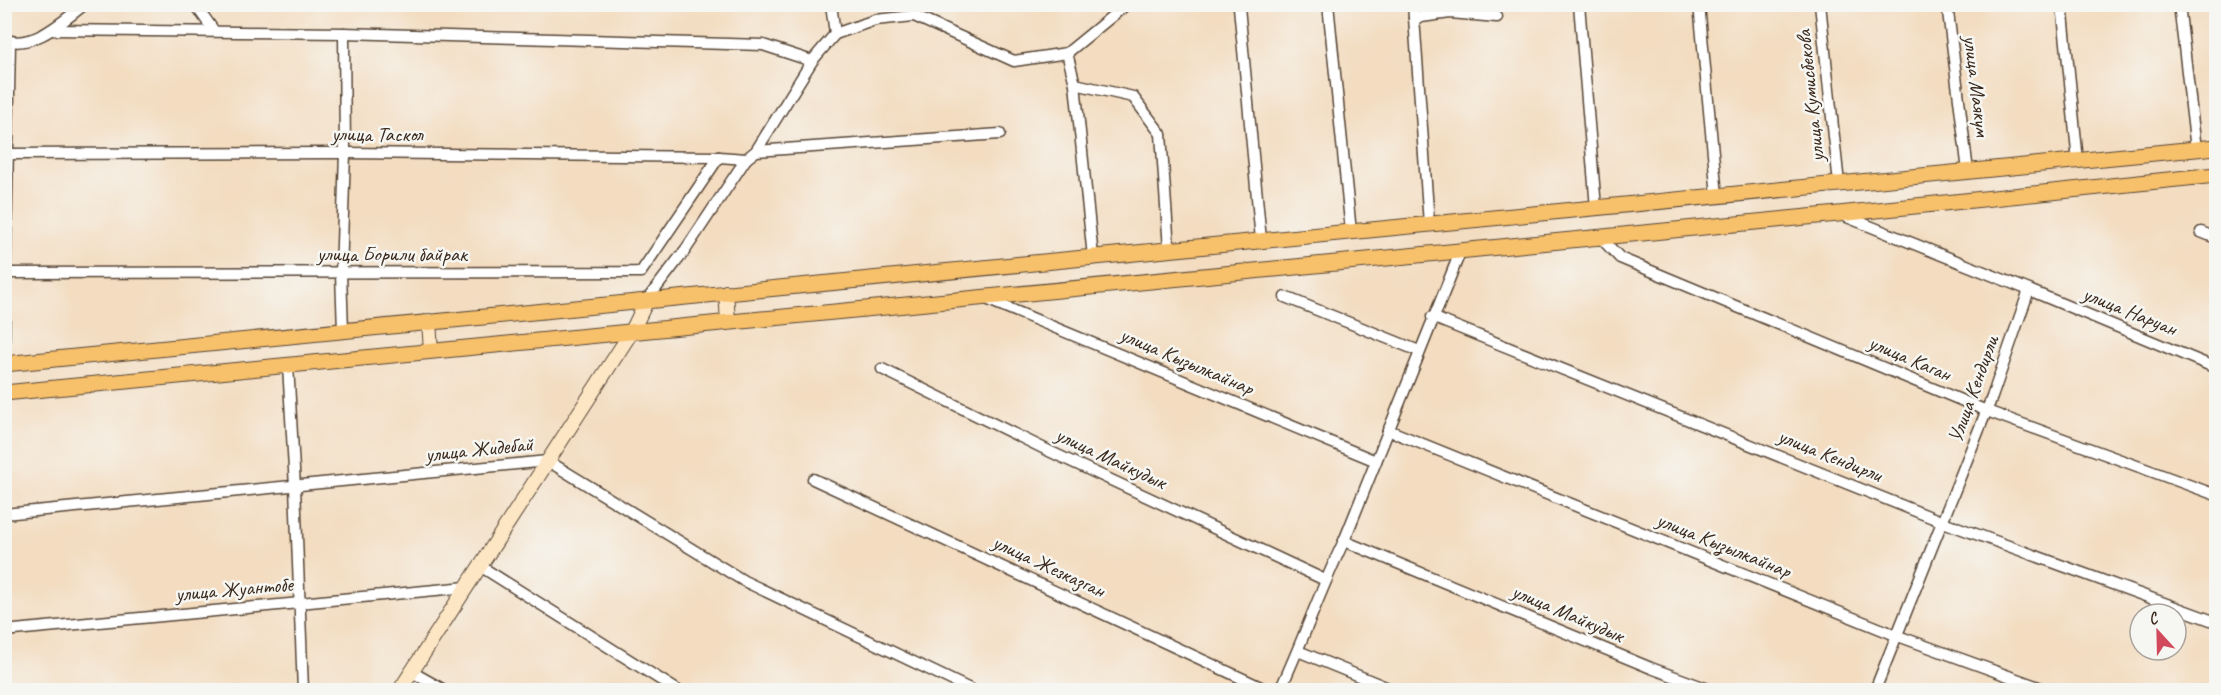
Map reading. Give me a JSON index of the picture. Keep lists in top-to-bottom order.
{
  "streets": {
    "street": [
      "улица Маякум",
      "улица Кумисбекова",
      "улица Таскол",
      "улица Борили байрак",
      "улица Наруан",
      "улица Каган",
      "улица Кызылкайнар",
      "Улица Кендирли",
      "улица Жидебай",
      "улица Кендирли",
      "улица Майкудык",
      "улица Жезказган",
      "улица Жуантобе"
    ]
  },
  "crossings": [
    ["улица Таскол", "улица Борили байрак"],
    ["улица Наруан", "Улица Кендирли"],
    ["улица Каган", "Улица Кендирли"],
    ["улица Кызылкайнар", "Улица Кендирли"],
    ["Улица Кендирли", "улица Кендирли"]
  ],
  "north": "top"
}
